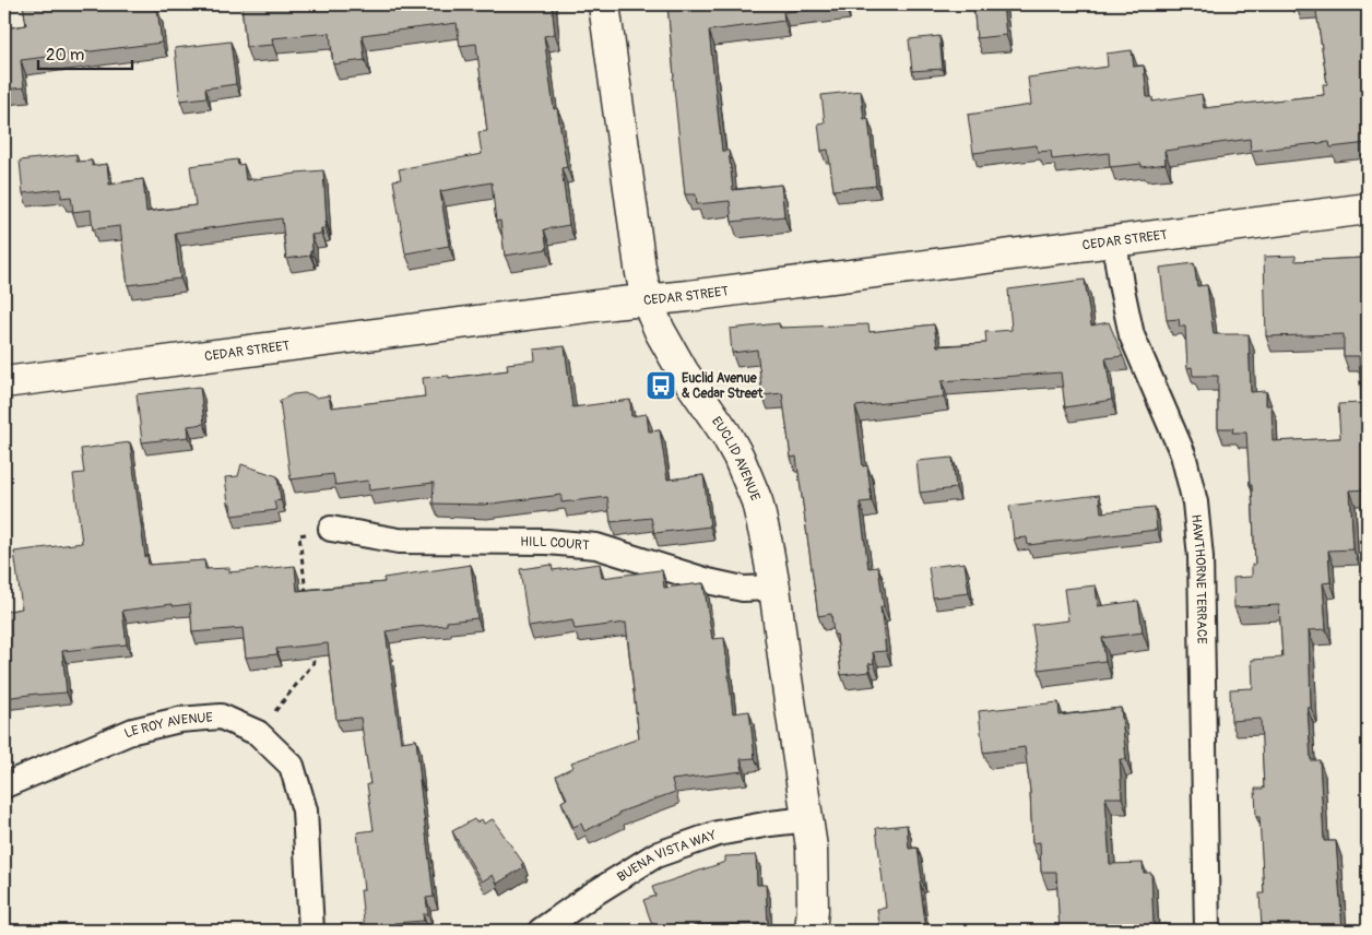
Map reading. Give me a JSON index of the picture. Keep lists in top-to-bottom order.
{
  "streets": {
    "street": [
      "CEDAR STREET",
      "EUCLID AVENUE",
      "HILL COURT",
      "HAWTHORNE TERRACE",
      "LE ROY AVENUE",
      "BUENA VISTA WAY"
    ]
  },
  "crossings": [
    ["CEDAR STREET", "EUCLID AVENUE"],
    ["CEDAR STREET", "HAWTHORNE TERRACE"],
    ["EUCLID AVENUE", "HILL COURT"],
    ["EUCLID AVENUE", "BUENA VISTA WAY"]
  ],
  "places": {
    "bus stop": ["Euclid Avenue & Cedar Street"]
  },
  "scale_bar": "20 m"
}
